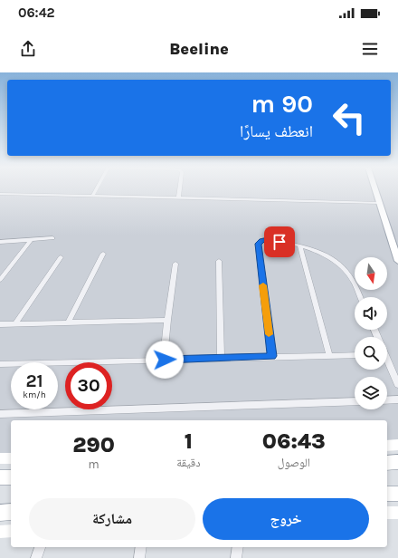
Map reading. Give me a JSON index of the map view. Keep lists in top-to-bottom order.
{
  "north": "bottom",
  "page": {
    "status": "06:42",
    "header": "Beeline",
    "turn": ["90 m", "انعطف يسارًا"],
    "speed": "21 km/h",
    "limit": "30",
    "eta": [
      "06:43",
      "الوصول",
      "1",
      "دقيقة",
      "290",
      "m"
    ],
    "buttons": ["خروج", "مشاركة"]
  }
}
